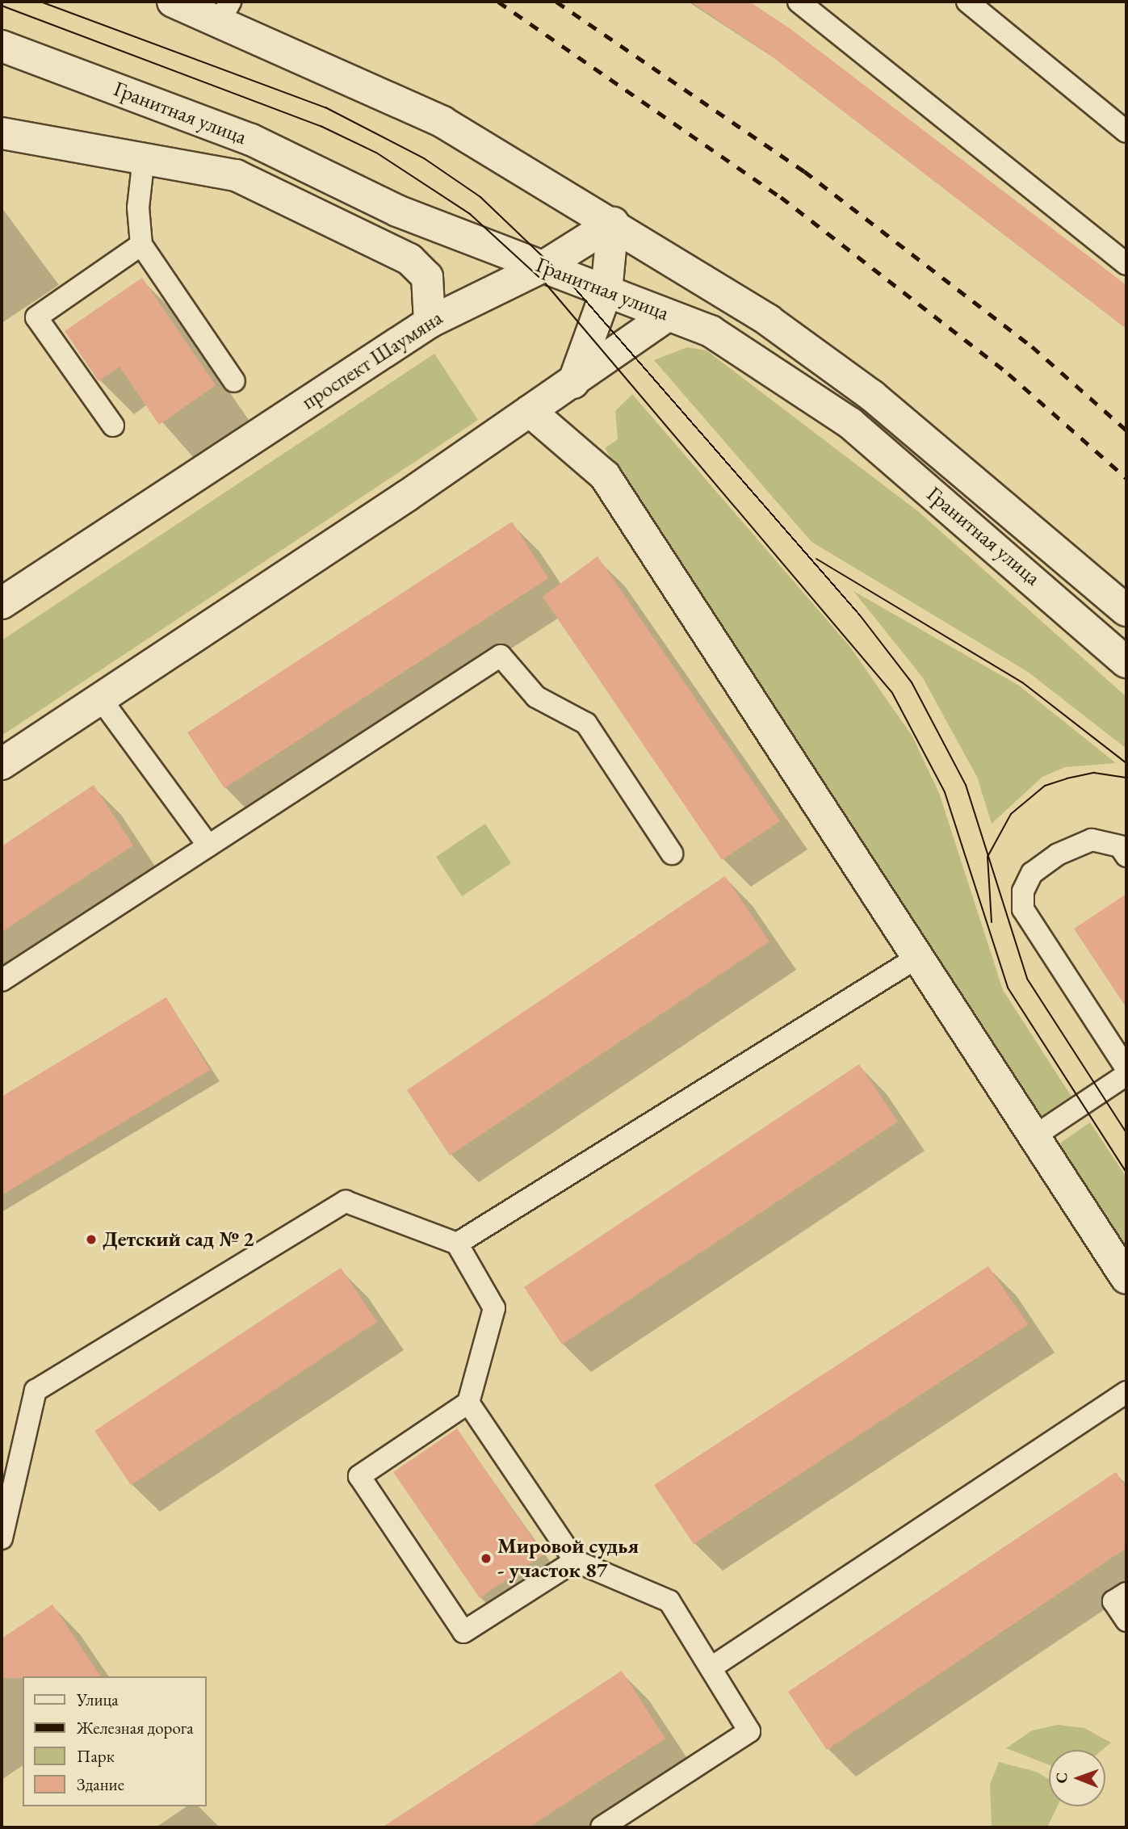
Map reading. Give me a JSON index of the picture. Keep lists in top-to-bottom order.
{
  "streets": {
    "street": ["Гранитная улица", "проспект Шаумяна"]
  },
  "crossings": [
    ["Гранитная улица", "проспект Шаумяна"]
  ],
  "places": ["Детский сад № 2", "Мировой судья - участок 87"],
  "legend": [
    "Улица",
    "Железная дорога",
    "Парк",
    "Здание"
  ],
  "north": "left"
}
